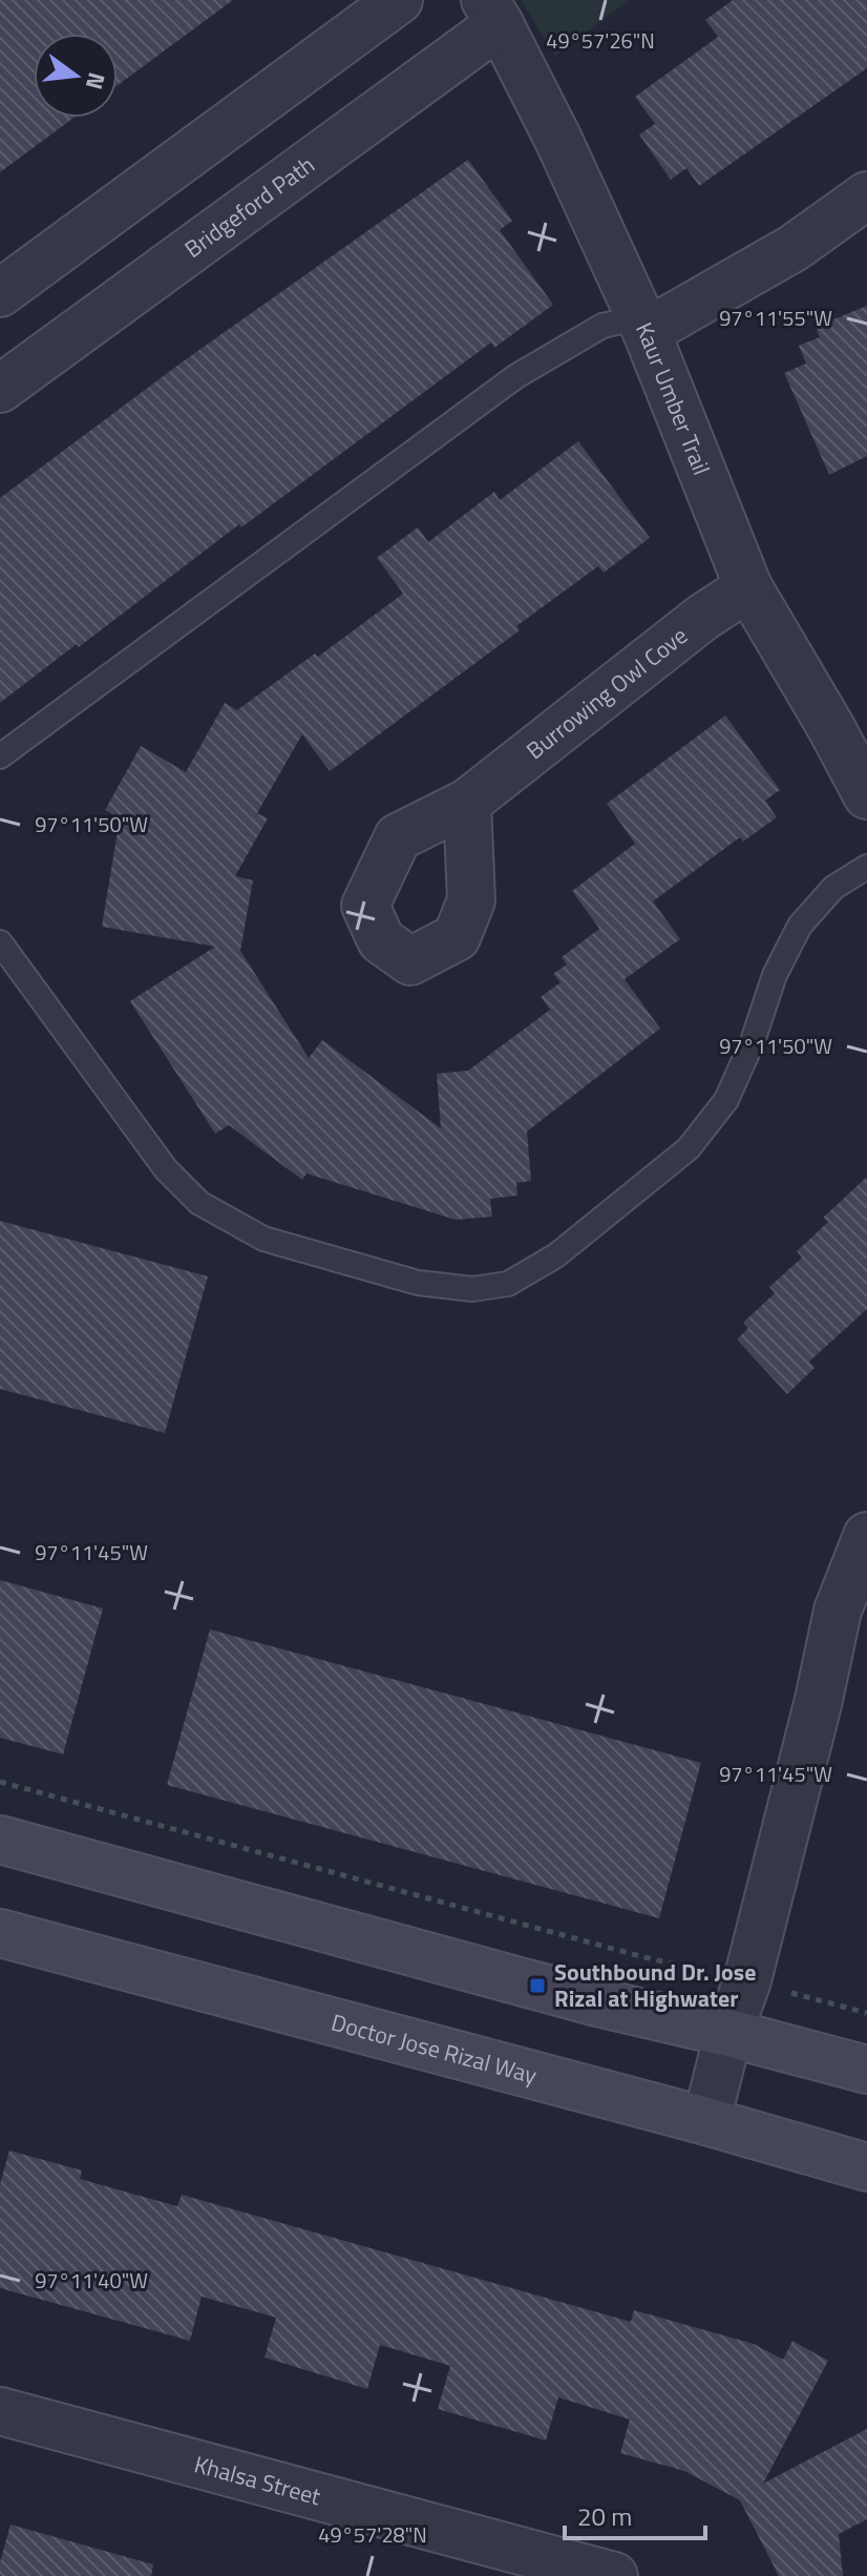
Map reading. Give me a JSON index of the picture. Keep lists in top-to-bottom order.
{
  "streets": {
    "street": [
      "Bridgeford Path",
      "Kaur Umber Trail",
      "Burrowing Owl Cove",
      "Doctor Jose Rizal Way",
      "Khalsa Street"
    ]
  },
  "crossings": [
    ["Bridgeford Path", "Kaur Umber Trail"],
    ["Kaur Umber Trail", "Burrowing Owl Cove"]
  ],
  "places": {
    "transit": ["Southbound Dr. Jose Rizal at Highwater"]
  },
  "scale_bar": "20 m",
  "north": "right",
  "coordinates": [
    "49°57'26\"N",
    "97°11'55\"W",
    "97°11'50\"W",
    "97°11'45\"W",
    "97°11'40\"W",
    "49°57'28\"N"
  ]
}
